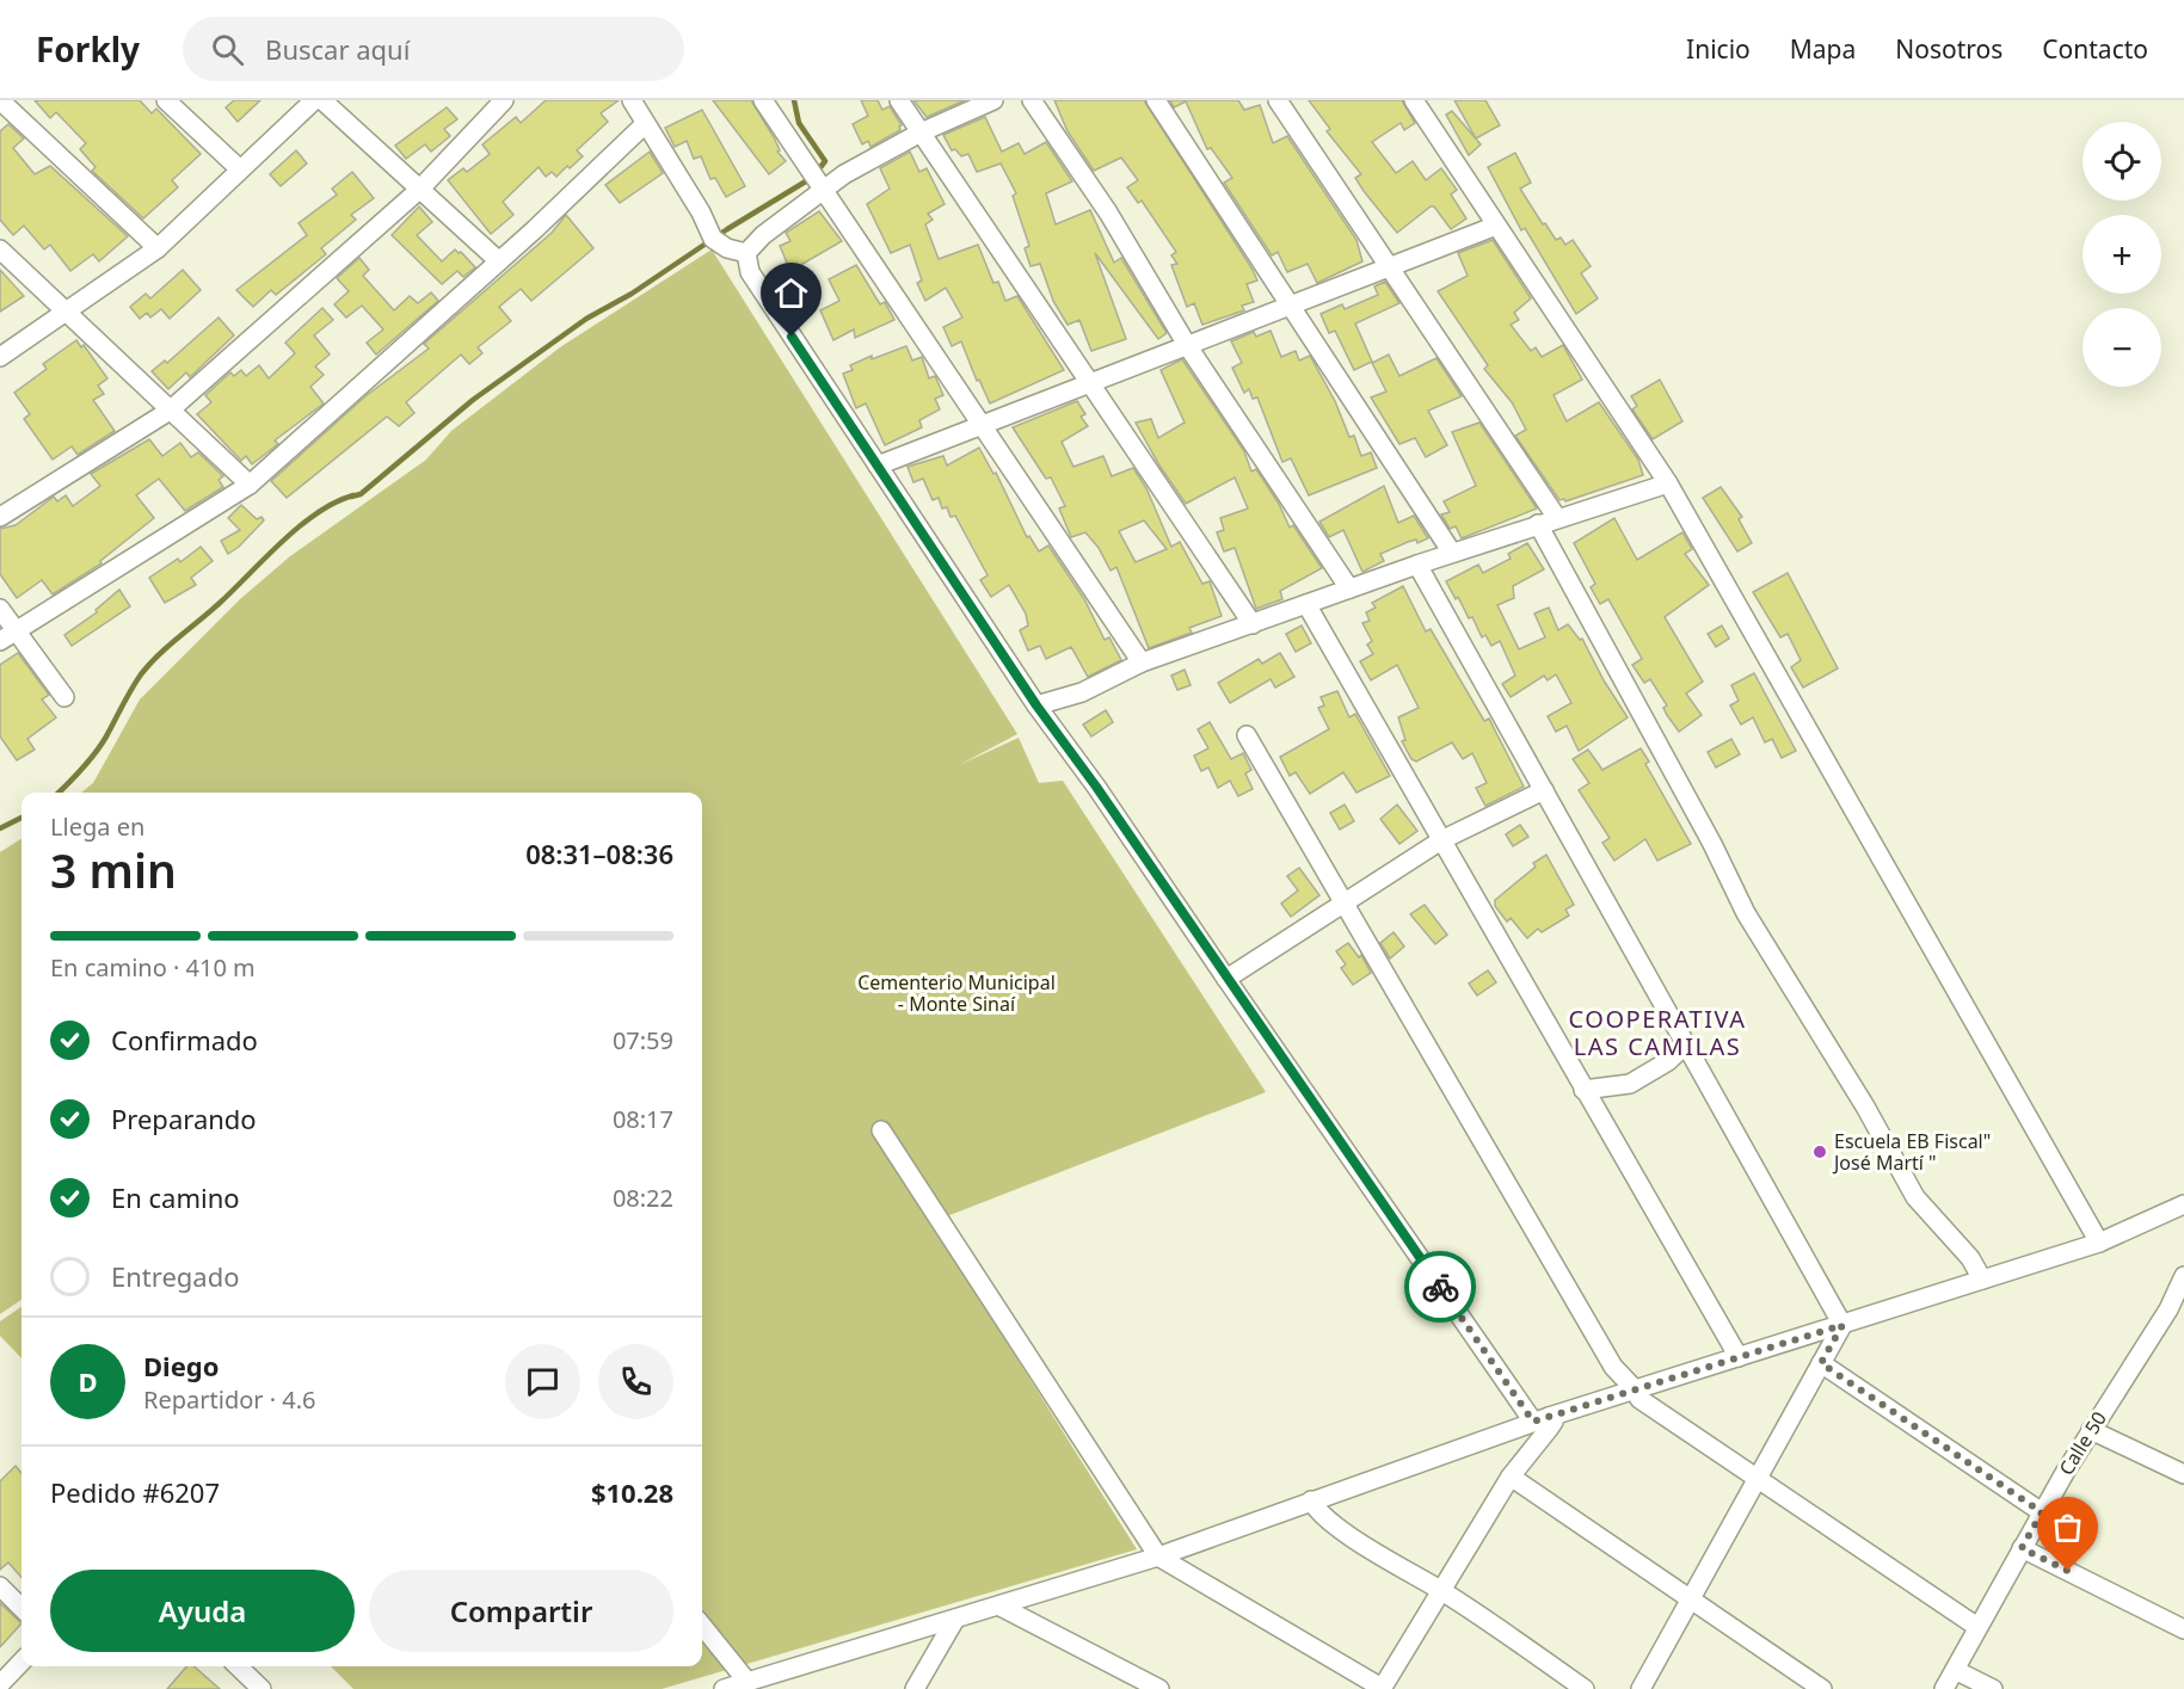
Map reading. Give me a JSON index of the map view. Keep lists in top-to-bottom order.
{
  "streets": {
    "street": ["Calle 50"]
  },
  "districts": ["COOPERATIVA LAS CAMILAS"],
  "parks": ["Cementerio Municipal - Monte Sinaí"],
  "places": ["Escuela EB Fiscal\" José Martí \""],
  "page": {
    "header": "Forkly",
    "search": "Buscar aquí",
    "nav": [
      "Inicio",
      "Mapa",
      "Nosotros",
      "Contacto"
    ],
    "map_buttons": ["+", "−"],
    "heading": ["3 min", "Llega en", "08:31–08:36"],
    "panel": [
      "Diego",
      "Repartidor · 4.6",
      "Pedido #6207",
      "$10.28"
    ],
    "bar": "En camino · 410 m",
    "list": [
      ["Confirmado", "07:59"],
      ["Preparando", "08:17"],
      ["En camino", "08:22"],
      "Entregado"
    ],
    "round": "D",
    "buttons": ["Ayuda", "Compartir"]
  }
}
